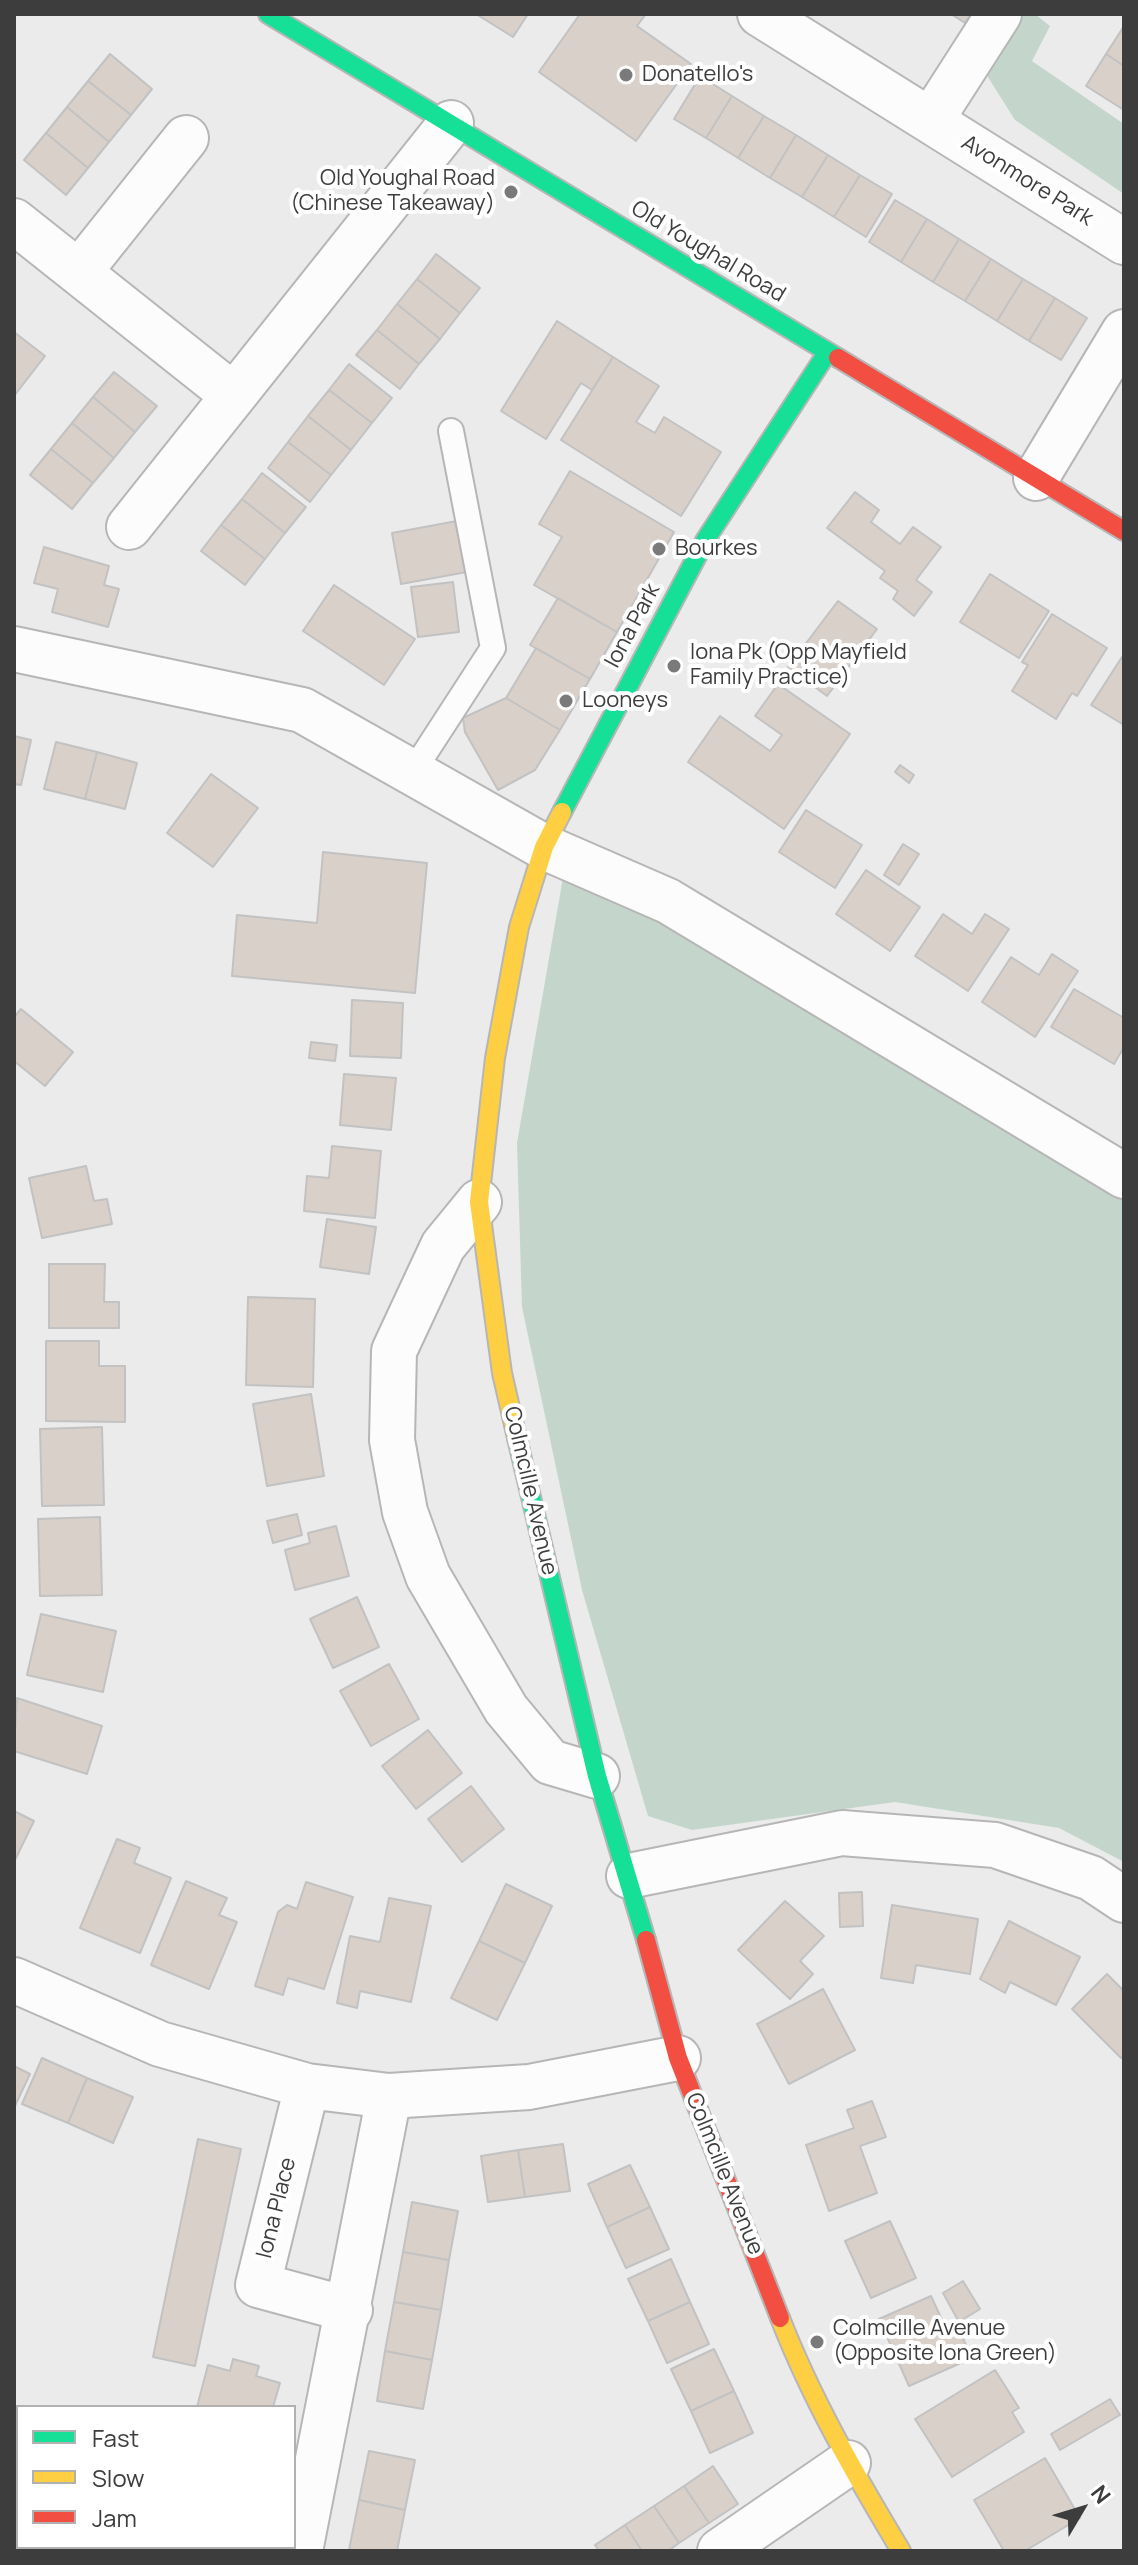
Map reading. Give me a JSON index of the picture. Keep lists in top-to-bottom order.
{
  "streets": {
    "street": [
      "Avonmore Park",
      "Old Youghal Road",
      "Iona Park",
      "Colmcille Avenue",
      "Iona Place"
    ]
  },
  "crossings": [
    ["Old Youghal Road", "Iona Park"],
    ["Iona Park", "Colmcille Avenue"]
  ],
  "places": [
    "Donatello's",
    "Old Youghal Road (Chinese Takeaway)",
    "Bourkes",
    "Iona Pk (Opp Mayfield Family Practice)",
    "Looneys",
    "Colmcille Avenue (Opposite Iona Green)"
  ],
  "legend": ["Fast", "Slow", "Jam"],
  "north": "top right"
}
